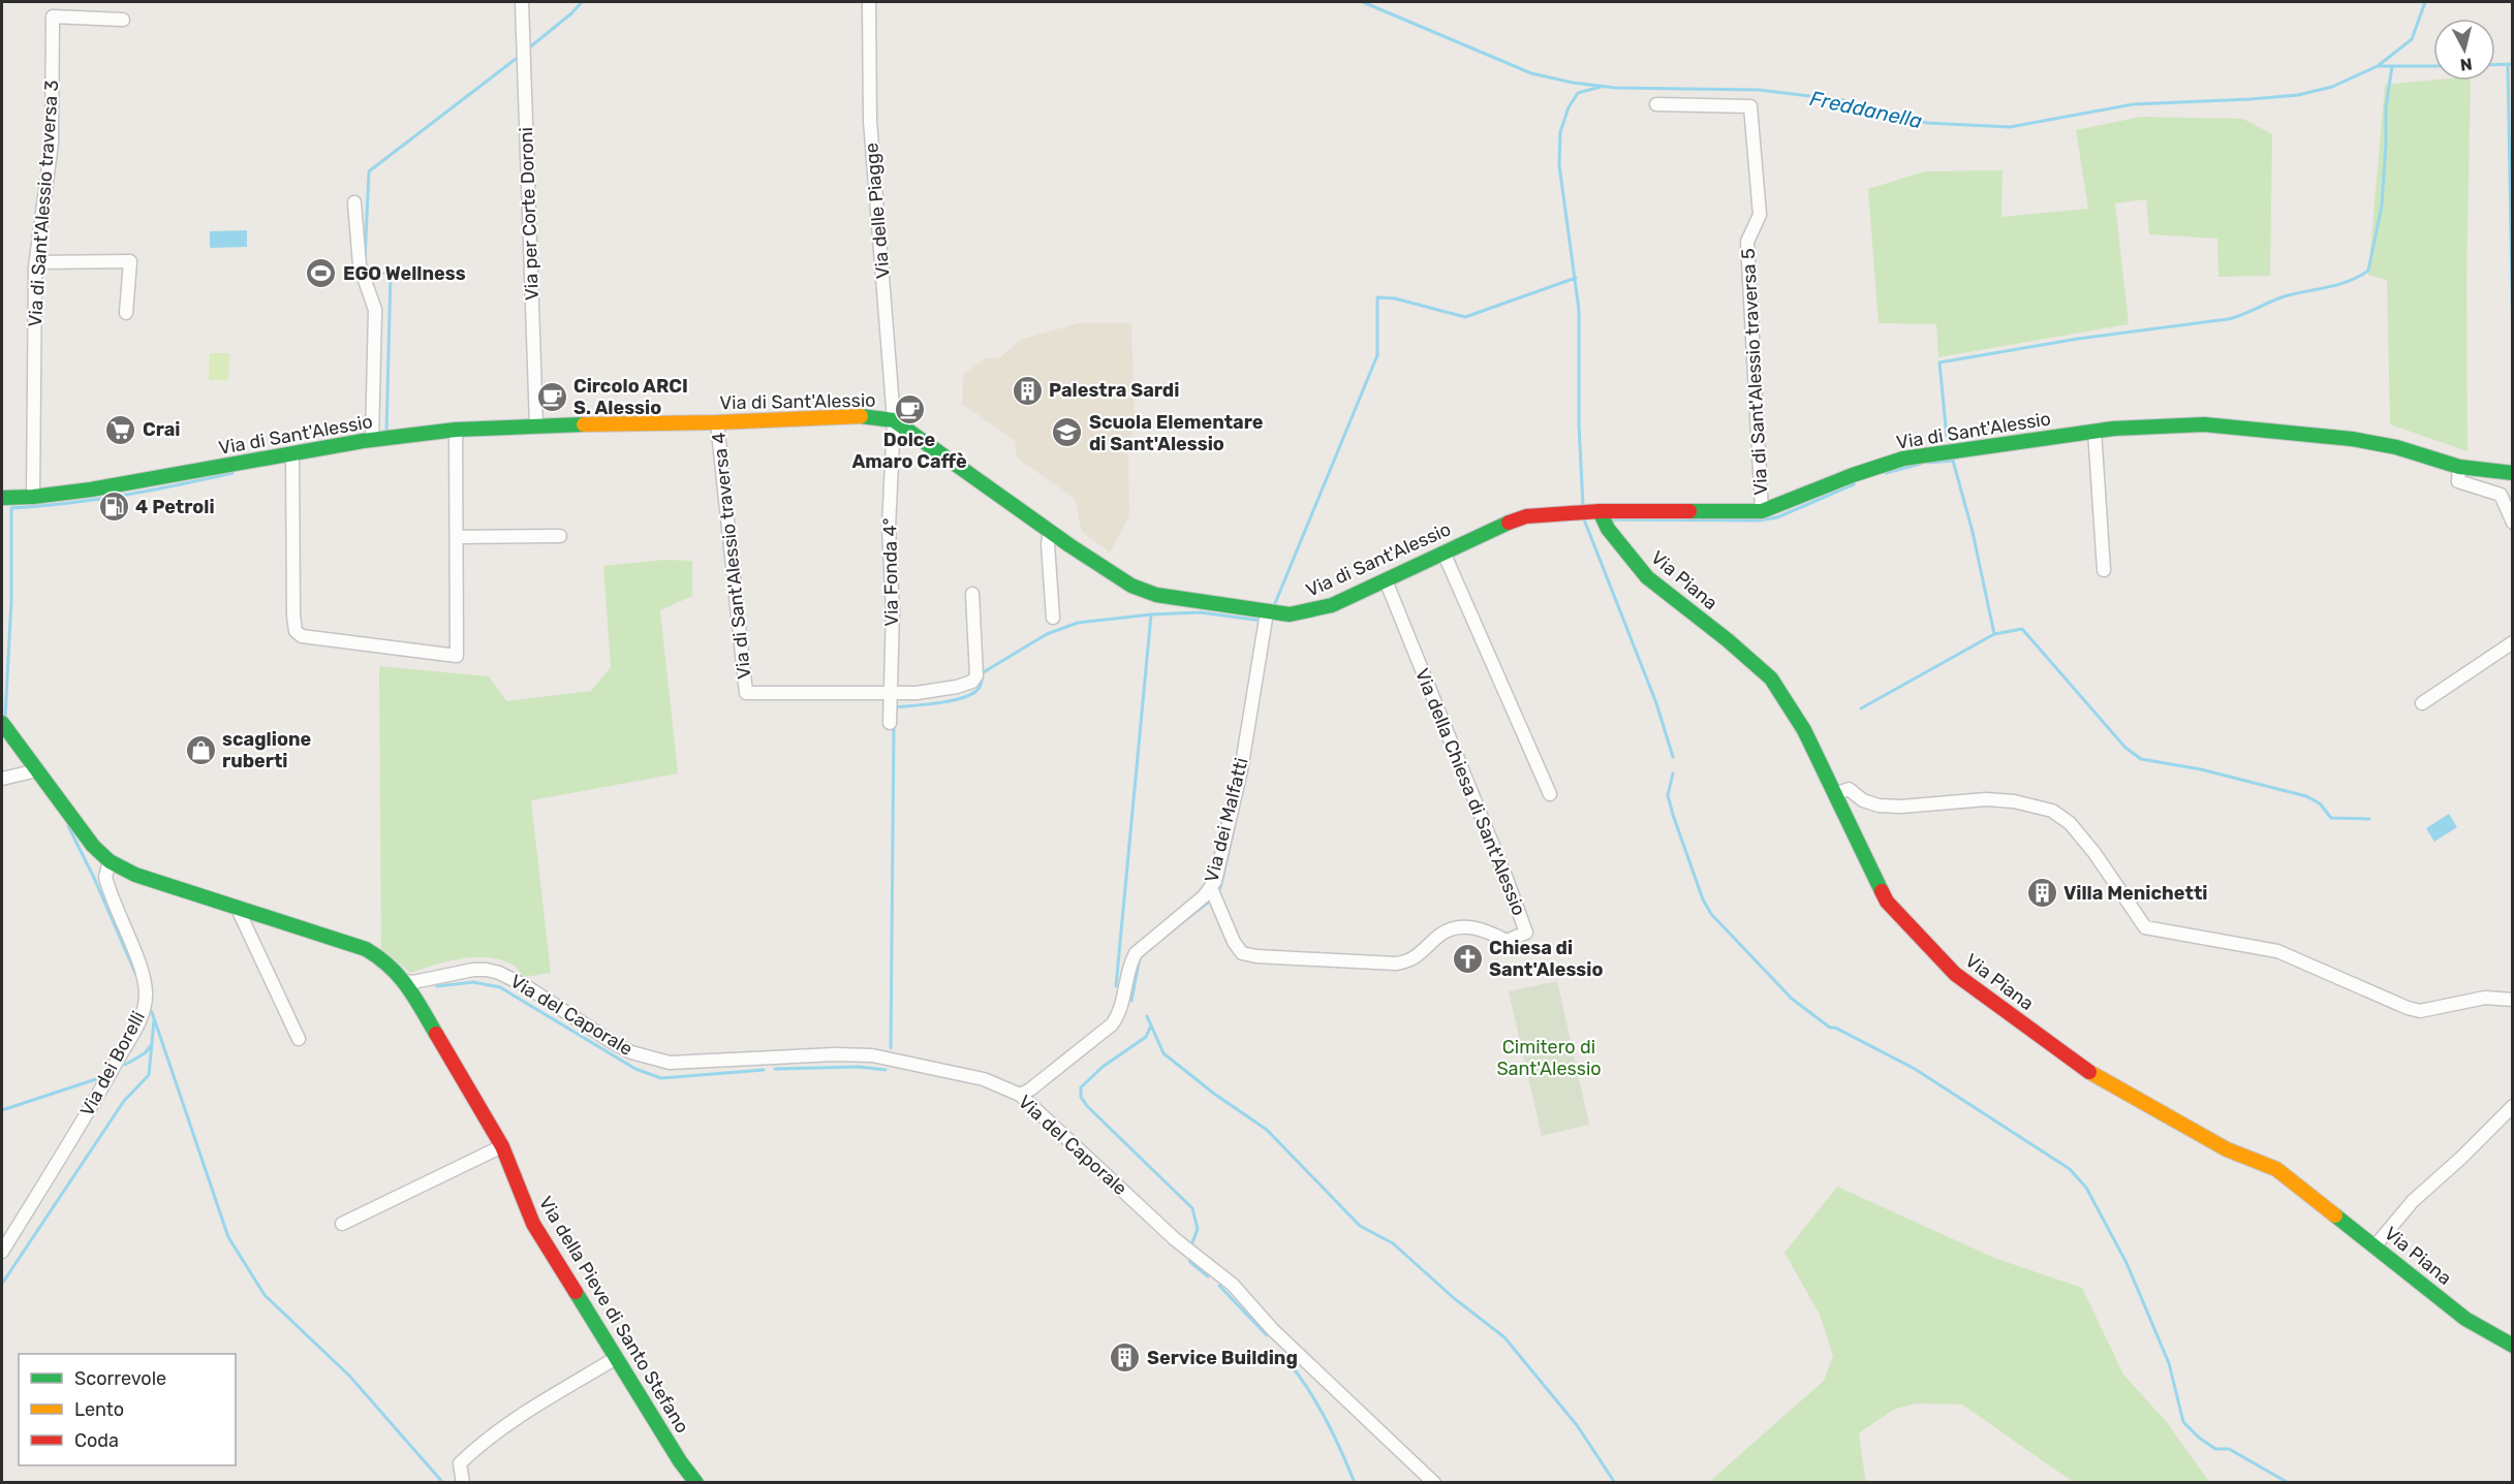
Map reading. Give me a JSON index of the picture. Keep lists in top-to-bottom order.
{
  "streets": {
    "street": [
      "Via di Sant'Alessio traversa 3",
      "Via delle Piagge",
      "Via per Corte Doroni",
      "Via di Sant'Alessio traversa 5",
      "Via di Sant'Alessio",
      "Via di Sant'Alessio traversa 4",
      "Via Fonda 4°",
      "Via Piana",
      "Via della Chiesa di Sant'Alessio",
      "Via dei Malfatti",
      "Via del Caporale",
      "Via dei Borelli",
      "Via della Pieve di Santo Stefano"
    ]
  },
  "crossings": [
    ["Via di Sant'Alessio traversa 3", "Via di Sant'Alessio"],
    ["Via delle Piagge", "Via di Sant'Alessio"],
    ["Via delle Piagge", "Via Fonda 4°"],
    ["Via per Corte Doroni", "Via di Sant'Alessio"],
    ["Via di Sant'Alessio traversa 5", "Via di Sant'Alessio"],
    ["Via di Sant'Alessio", "Via di Sant'Alessio traversa 4"],
    ["Via di Sant'Alessio", "Via Fonda 4°"],
    ["Via di Sant'Alessio", "Via Piana"],
    ["Via di Sant'Alessio", "Via della Chiesa di Sant'Alessio"],
    ["Via di Sant'Alessio", "Via dei Malfatti"],
    ["Via di Sant'Alessio traversa 4", "Via Fonda 4°"],
    ["Via della Chiesa di Sant'Alessio", "Via dei Malfatti"],
    ["Via dei Malfatti", "Via del Caporale"],
    ["Via del Caporale", "Via della Pieve di Santo Stefano"],
    ["Via dei Borelli", "Via della Pieve di Santo Stefano"]
  ],
  "water": ["Freddanella"],
  "parks": ["Cimitero di Sant'Alessio"],
  "places": {
    "sports": ["EGO Wellness"],
    "building": ["Palestra Sardi", "Villa Menichetti", "Service Building"],
    "cafe": ["Circolo ARCI S. Alessio", "Dolce Amaro Caffè"],
    "supermarket": ["Crai"],
    "school or university": ["Scuola Elementare di Sant'Alessio"],
    "fuel station": ["4 Petroli"],
    "shop": ["scaglione ruberti"],
    "church": ["Chiesa di Sant'Alessio"]
  },
  "legend": ["Scorrevole", "Lento", "Coda"],
  "north": "bottom"
}
